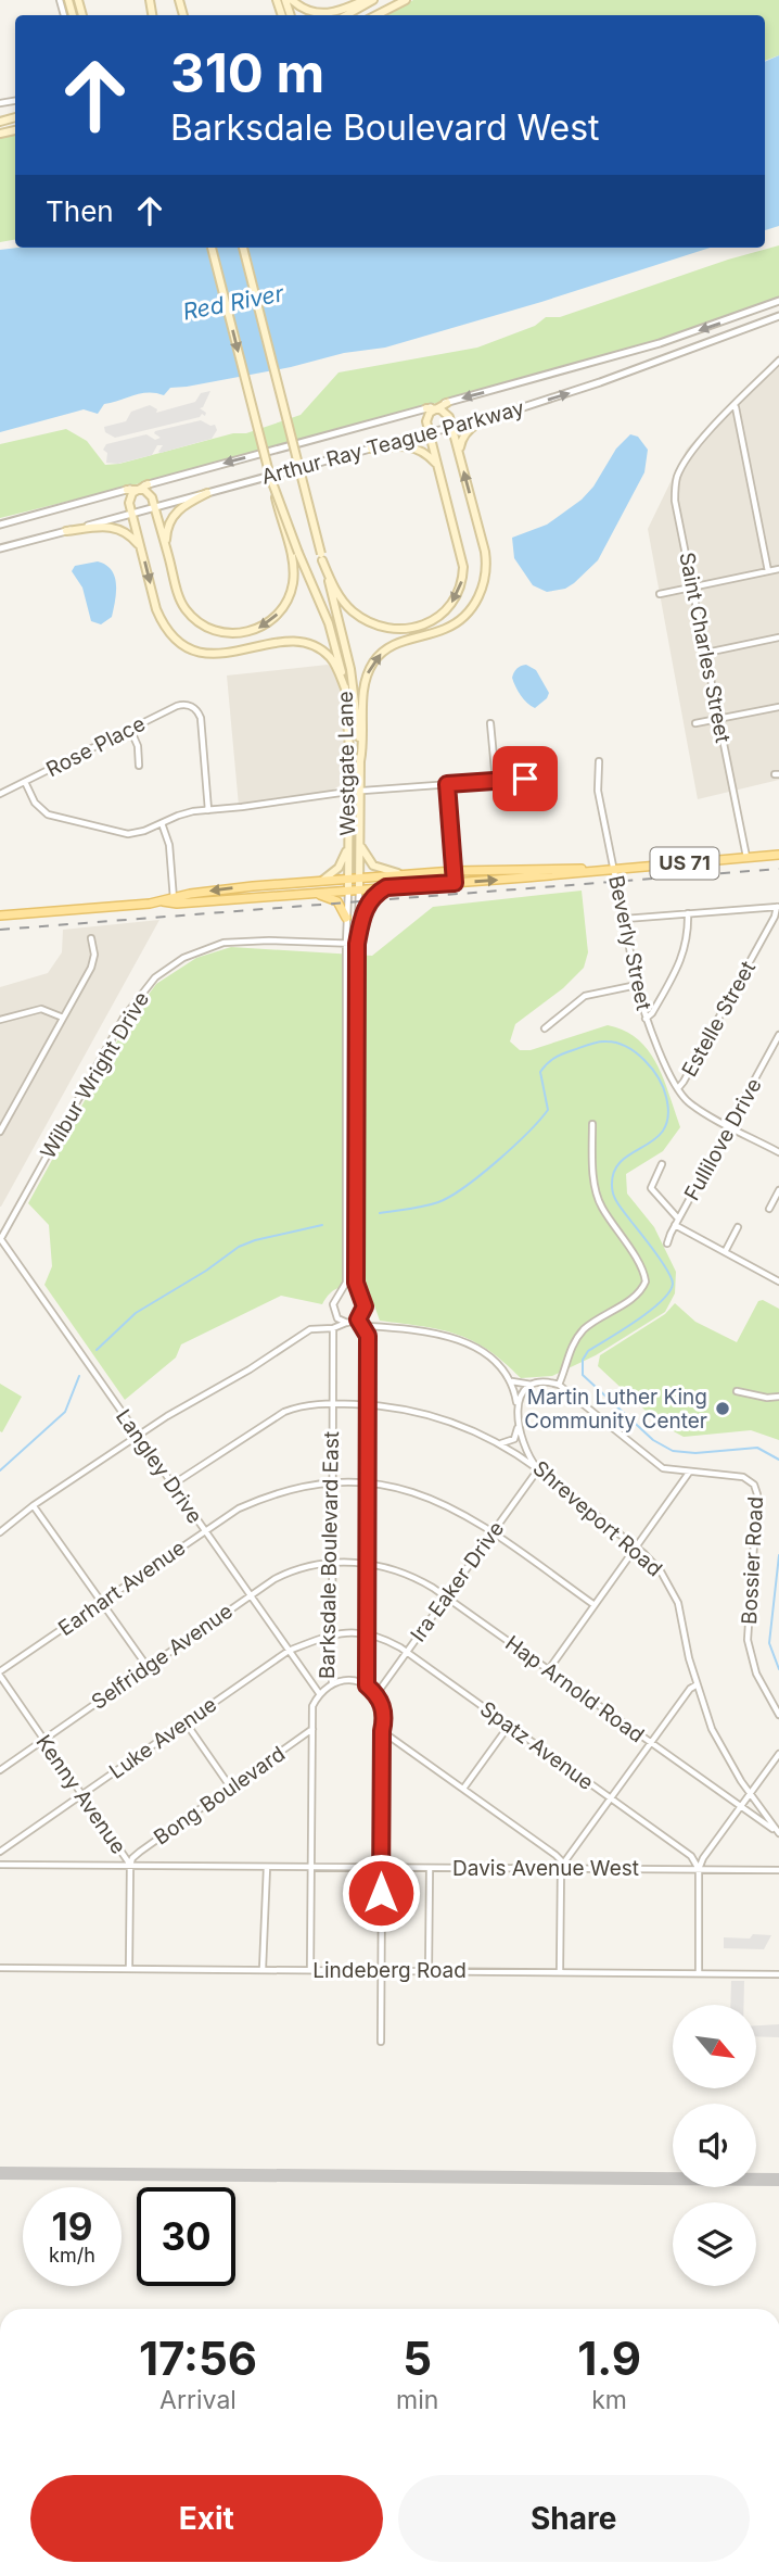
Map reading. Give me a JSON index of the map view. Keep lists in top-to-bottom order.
{
  "streets": {
    "main road": ["Westgate Lane", "US 71"],
    "street": [
      "Arthur Ray Teague Parkway",
      "Saint Charles Street",
      "Rose Place",
      "Beverly Street",
      "Estelle Street",
      "Wilbur Wright Drive",
      "Fullilove Drive",
      "Langley Drive",
      "Shreveport Road",
      "Barksdale Boulevard East",
      "Bossier Road",
      "Ira Eaker Drive",
      "Earhart Avenue",
      "Selfridge Avenue",
      "Hap Arnold Road",
      "Luke Avenue",
      "Spatz Avenue",
      "Kenny Avenue",
      "Bong Boulevard",
      "Davis Avenue West",
      "Lindeberg Road"
    ]
  },
  "crossings": [
    ["Saint Charles Street", "US 71"],
    ["Westgate Lane", "US 71"],
    ["US 71", "Beverly Street"],
    ["Beverly Street", "Estelle Street"],
    ["Beverly Street", "Fullilove Drive"],
    ["Wilbur Wright Drive", "Langley Drive"],
    ["Langley Drive", "Barksdale Boulevard East"],
    ["Langley Drive", "Earhart Avenue"],
    ["Langley Drive", "Selfridge Avenue"],
    ["Langley Drive", "Luke Avenue"],
    ["Shreveport Road", "Ira Eaker Drive"],
    ["Shreveport Road", "Hap Arnold Road"],
    ["Barksdale Boulevard East", "Earhart Avenue"],
    ["Barksdale Boulevard East", "Selfridge Avenue"],
    ["Barksdale Boulevard East", "Luke Avenue"],
    ["Barksdale Boulevard East", "Bong Boulevard"],
    ["Barksdale Boulevard East", "Davis Avenue West"],
    ["Barksdale Boulevard East", "Lindeberg Road"],
    ["Ira Eaker Drive", "Earhart Avenue"],
    ["Ira Eaker Drive", "Hap Arnold Road"],
    ["Ira Eaker Drive", "Spatz Avenue"],
    ["Earhart Avenue", "Kenny Avenue"],
    ["Selfridge Avenue", "Hap Arnold Road"],
    ["Selfridge Avenue", "Kenny Avenue"],
    ["Luke Avenue", "Kenny Avenue"],
    ["Spatz Avenue", "Davis Avenue West"],
    ["Kenny Avenue", "Bong Boulevard"],
    ["Kenny Avenue", "Davis Avenue West"],
    ["Kenny Avenue", "Lindeberg Road"],
    ["Bong Boulevard", "Davis Avenue West"]
  ],
  "water": ["Red River"],
  "places": ["Martin Luther King Community Center"],
  "north": "bottom right",
  "page": {
    "turn": ["310 m", "Barksdale Boulevard West"],
    "then": "Then",
    "speed": "19 km/h",
    "limit": "30",
    "eta": [
      "17:56",
      "Arrival",
      "5",
      "min",
      "1.9",
      "km"
    ],
    "buttons": ["Exit", "Share"]
  }
}
